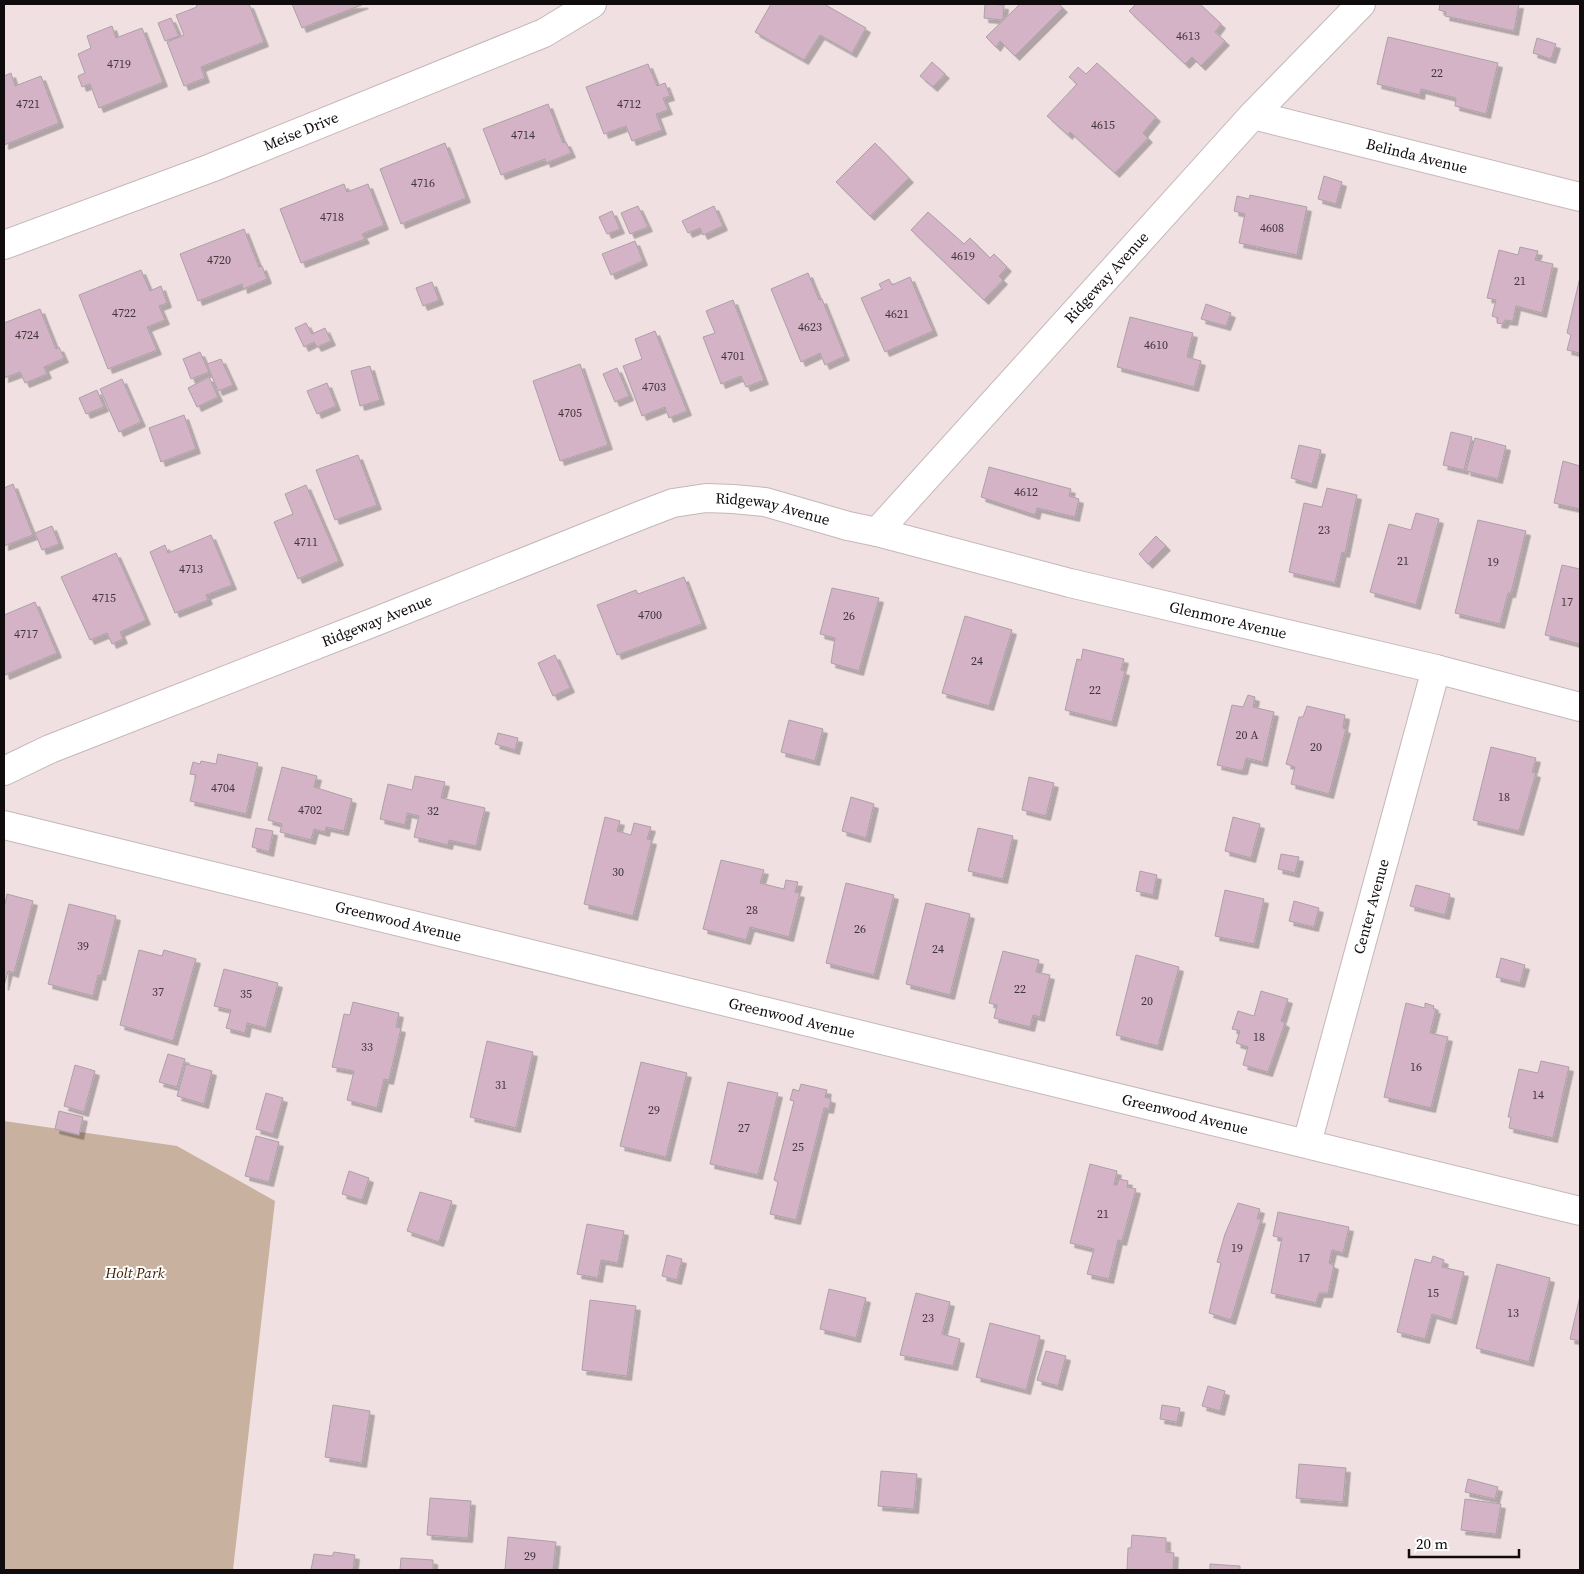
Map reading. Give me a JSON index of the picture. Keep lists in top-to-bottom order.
{
  "streets": {
    "street": [
      "Meise Drive",
      "Belinda Avenue",
      "Ridgeway Avenue",
      "Glenmore Avenue",
      "Center Avenue",
      "Greenwood Avenue"
    ]
  },
  "crossings": [
    ["Belinda Avenue", "Ridgeway Avenue"],
    ["Ridgeway Avenue", "Glenmore Avenue"],
    ["Glenmore Avenue", "Center Avenue"],
    ["Center Avenue", "Greenwood Avenue"]
  ],
  "parks": ["Holt Park"],
  "house_numbers": [
    "4613",
    "4719",
    "22",
    "4721",
    "4712",
    "4615",
    "4714",
    "4716",
    "4718",
    "4608",
    "4619",
    "4720",
    "21",
    "4722",
    "4621",
    "4623",
    "4724",
    "4610",
    "4701",
    "4703",
    "4705",
    "4612",
    "23",
    "4711",
    "21",
    "19",
    "4713",
    "4715",
    "17",
    "4700",
    "26",
    "4717",
    "24",
    "22",
    "20 A",
    "20",
    "4704",
    "18",
    "4702",
    "32",
    "30",
    "28",
    "26",
    "39",
    "24",
    "22",
    "37",
    "35",
    "20",
    "18",
    "33",
    "16",
    "31",
    "14",
    "29",
    "27",
    "25",
    "21",
    "19",
    "17",
    "15",
    "13",
    "23",
    "29"
  ],
  "scale_bar": "20 m"
}
